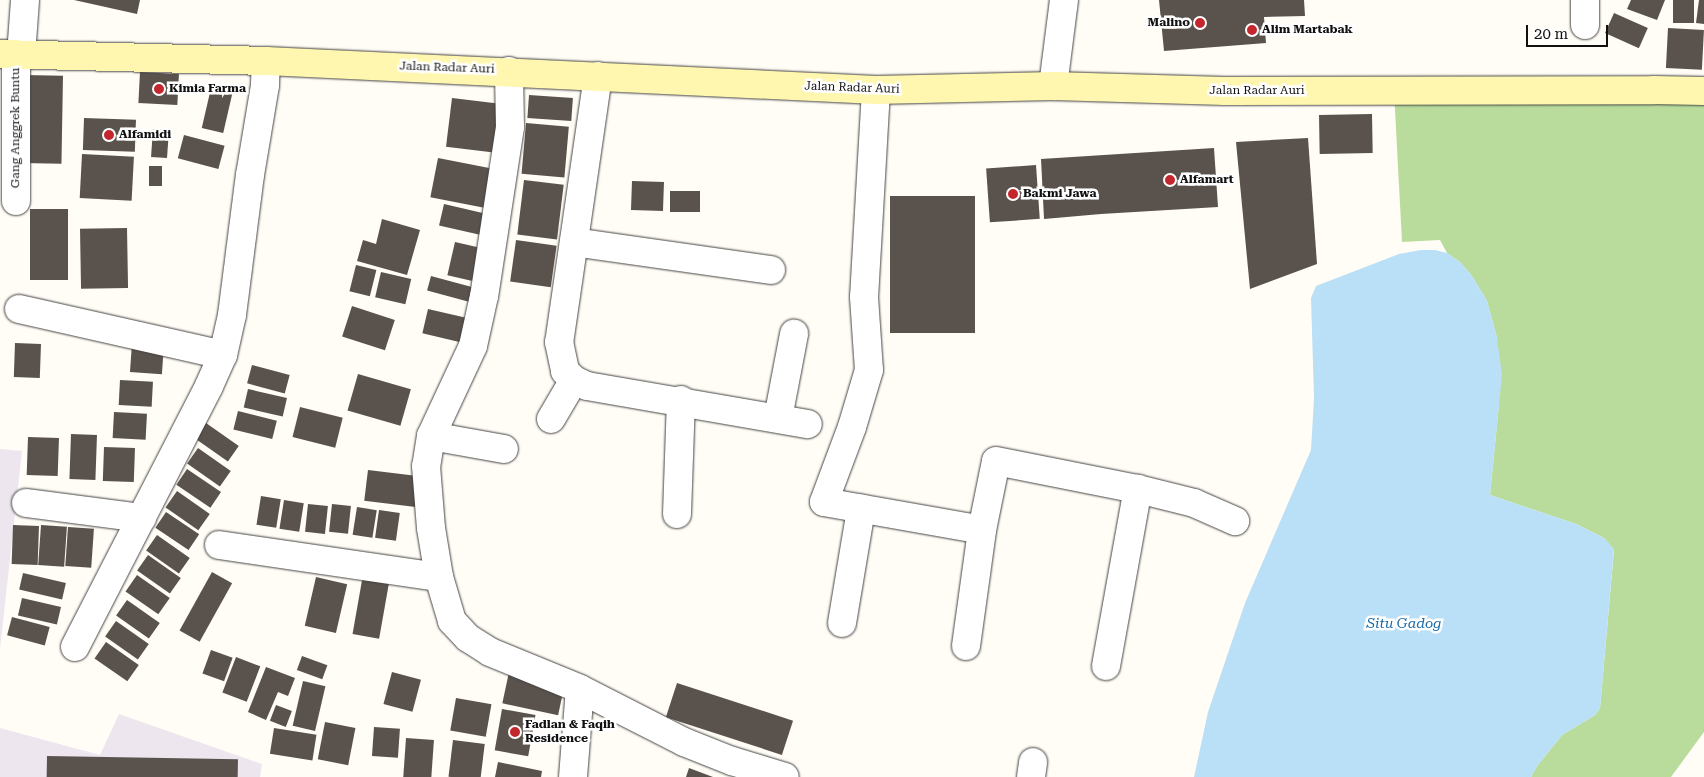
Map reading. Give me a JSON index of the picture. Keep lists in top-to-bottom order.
{
  "streets": {
    "main road": ["Jalan Radar Auri"],
    "street": ["Gang Anggrek Buntu"]
  },
  "crossings": [
    ["Jalan Radar Auri", "Gang Anggrek Buntu"]
  ],
  "water": ["Situ Gadog"],
  "places": [
    "Malino",
    "Alim Martabak",
    "Kimia Farma",
    "Alfamidi",
    "Alfamart",
    "Bakmi Jawa",
    "Fadlan & Faqih Residence"
  ],
  "scale_bar": "20 m"
}
